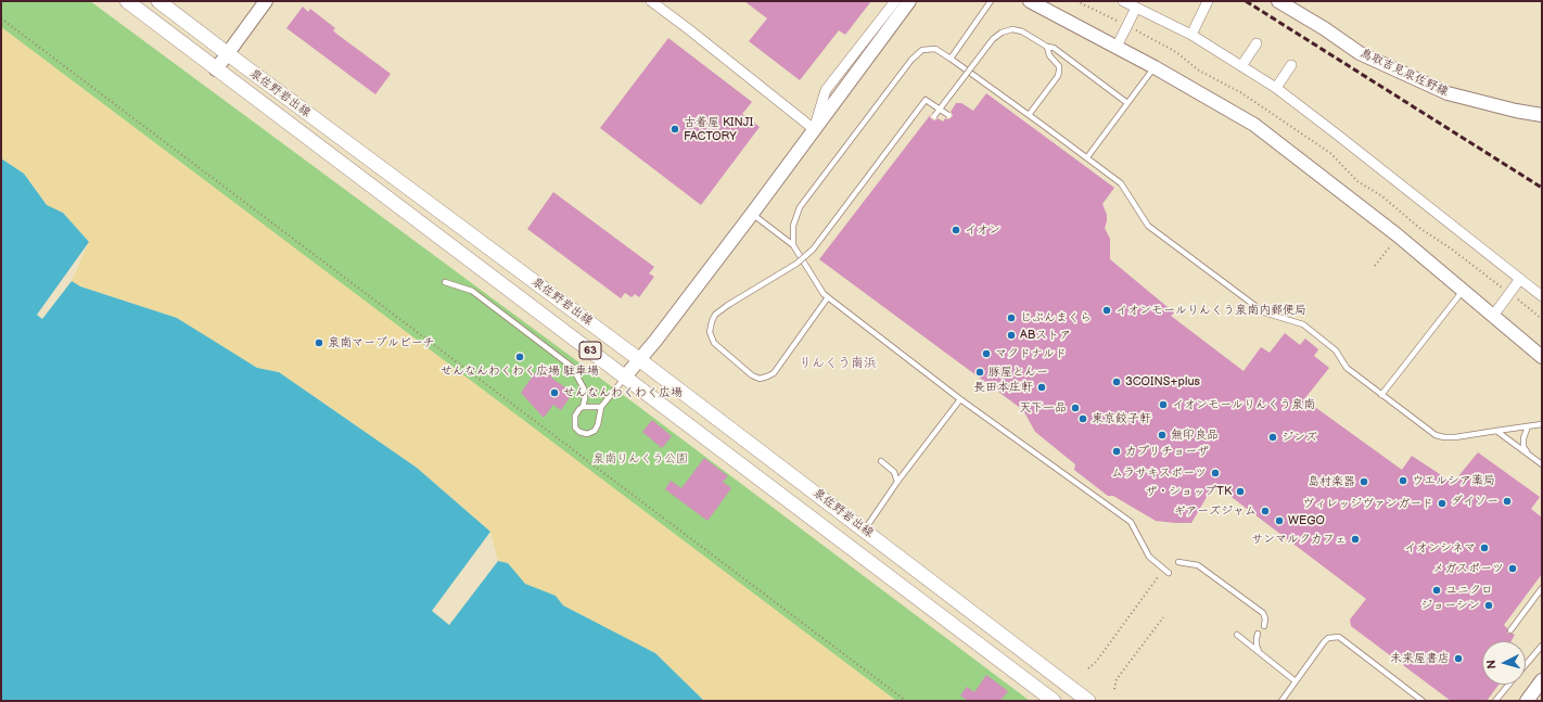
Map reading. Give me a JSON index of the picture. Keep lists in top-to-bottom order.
{
  "streets": {
    "main road": ["泉佐野岩出線", "63"],
    "street": ["鳥取吉見泉佐野線"]
  },
  "districts": ["りんくう南浜"],
  "parks": ["泉南りんくう公園"],
  "places": [
    "古着屋 KINJI FACTORY",
    "イオン",
    "イオンモールりんくう泉南内郵便局",
    "じぶんまくら",
    "ABストア",
    "泉南マーブルビーチ",
    "マクドナルド",
    "せんなんわくわく広場 駐車場",
    "豚屋とんー",
    "3COINS+plus",
    "長田本庄軒",
    "せんなんわくわく広場",
    "イオンモールりんくう泉南",
    "天下一品",
    "東京餃子軒",
    "無印良品",
    "ジンズ",
    "カプリチョーザ",
    "ムラサキスポーツ",
    "ウエルシア薬局",
    "島村楽器",
    "ザ・ショップTK",
    "ダイソー",
    "ヴィレッジヴァンガード",
    "ギアーズジャム",
    "WEGO",
    "サンマルクカフェ",
    "イオンシネマ",
    "メガスポーツ",
    "ユニクロ",
    "ジョーシン",
    "未来屋書店"
  ],
  "north": "left"
}
